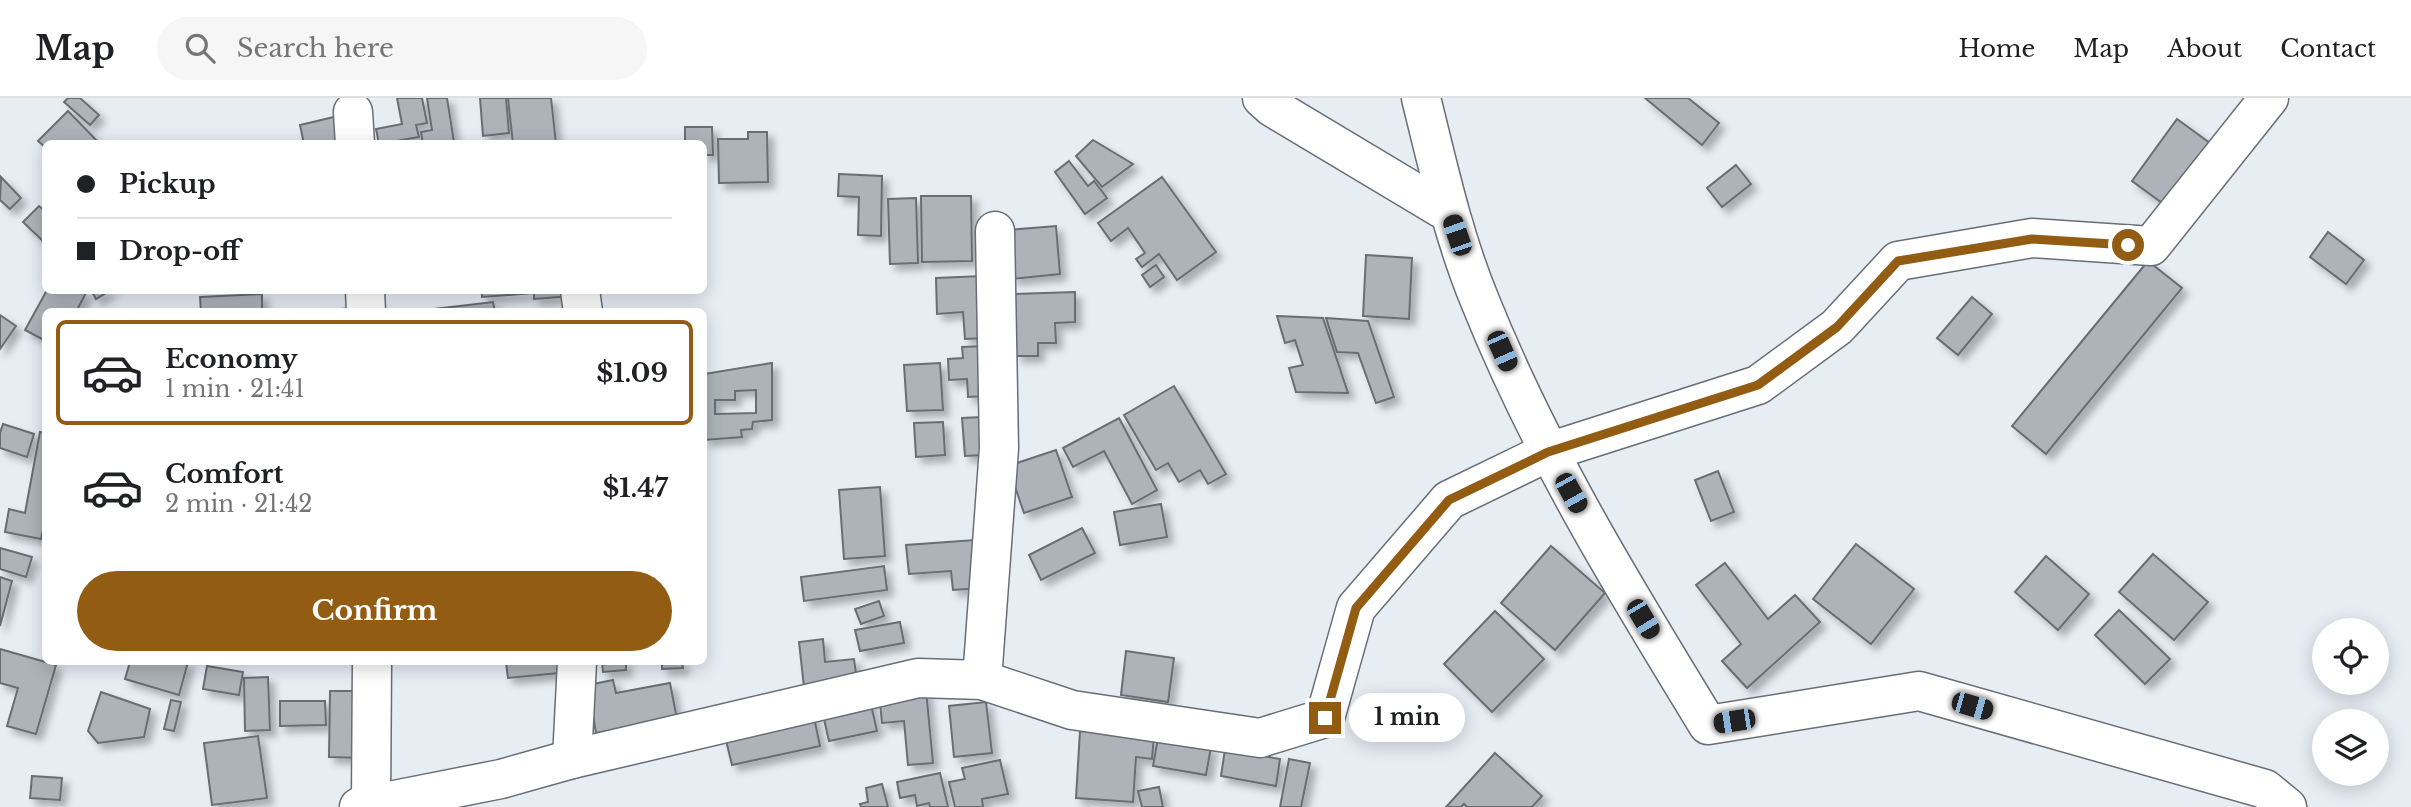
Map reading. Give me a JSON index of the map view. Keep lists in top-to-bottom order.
{
  "page": {
    "header": "Map",
    "search": "Search here",
    "nav": [
      "Home",
      "Map",
      "About",
      "Contact"
    ],
    "banner": ["Pickup", "Drop-off"],
    "list": [
      {
        "name": "Economy",
        "note": "1 min · 21:41",
        "value": "$1.09"
      },
      {
        "name": "Comfort",
        "note": "2 min · 21:42",
        "value": "$1.47"
      }
    ],
    "buttons": "Confirm",
    "bubble": "1 min"
  }
}
